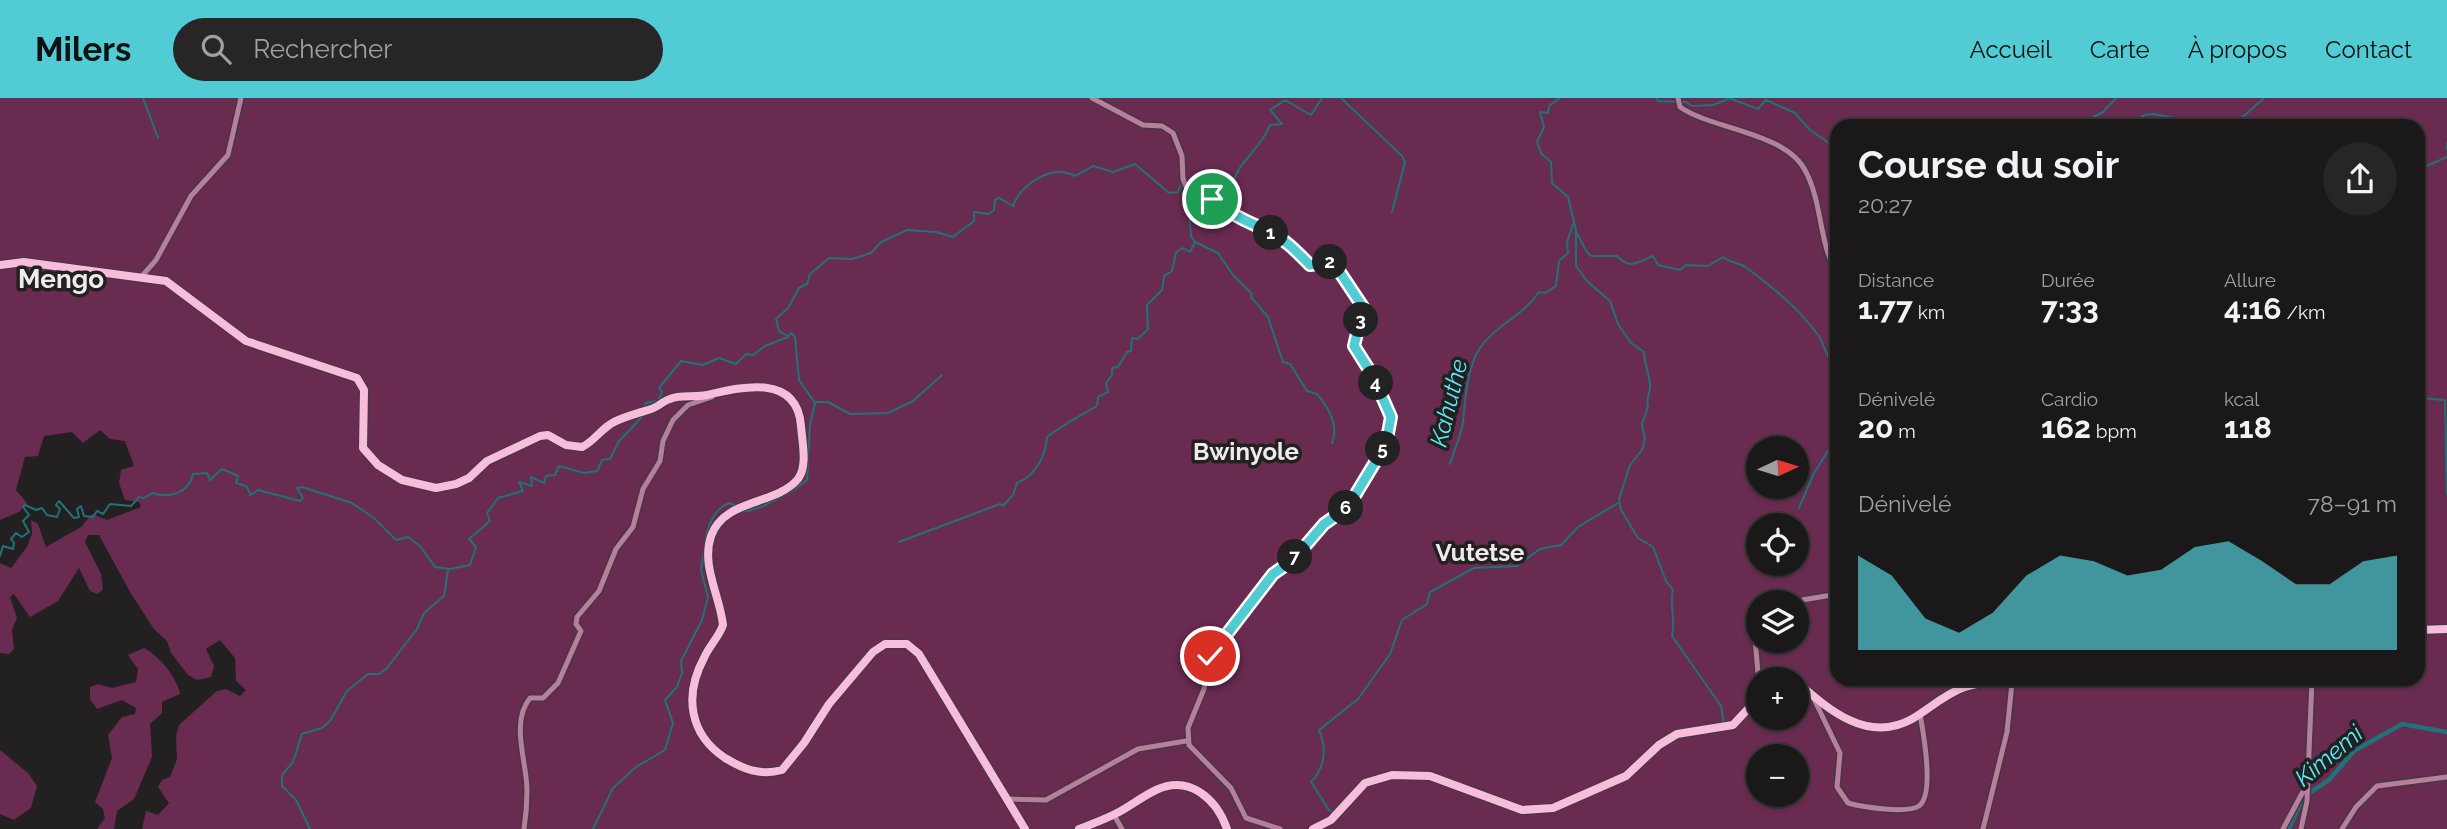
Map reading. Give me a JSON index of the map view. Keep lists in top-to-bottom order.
{
  "districts": ["Mengo", "Bwinyole", "Vutetse"],
  "water": ["Kahuthe", "Kimemi"],
  "north": "right",
  "page": {
    "header": "Milers",
    "search": "Rechercher",
    "nav": [
      "Accueil",
      "Carte",
      "À propos",
      "Contact"
    ],
    "heading": ["Course du soir", "20:27"],
    "pins": [
      "1",
      "2",
      "3",
      "4",
      "5",
      "6",
      "7"
    ],
    "stats": [
      ["Distance", "1.77 km"],
      ["Durée", "7:33"],
      ["Allure", "4:16 /km"],
      ["Dénivelé", "20 m"],
      ["Cardio", "162 bpm"],
      ["kcal", "118"]
    ],
    "map_buttons": ["+", "−"],
    "chart": ["Dénivelé", "78–91 m"]
  }
}
